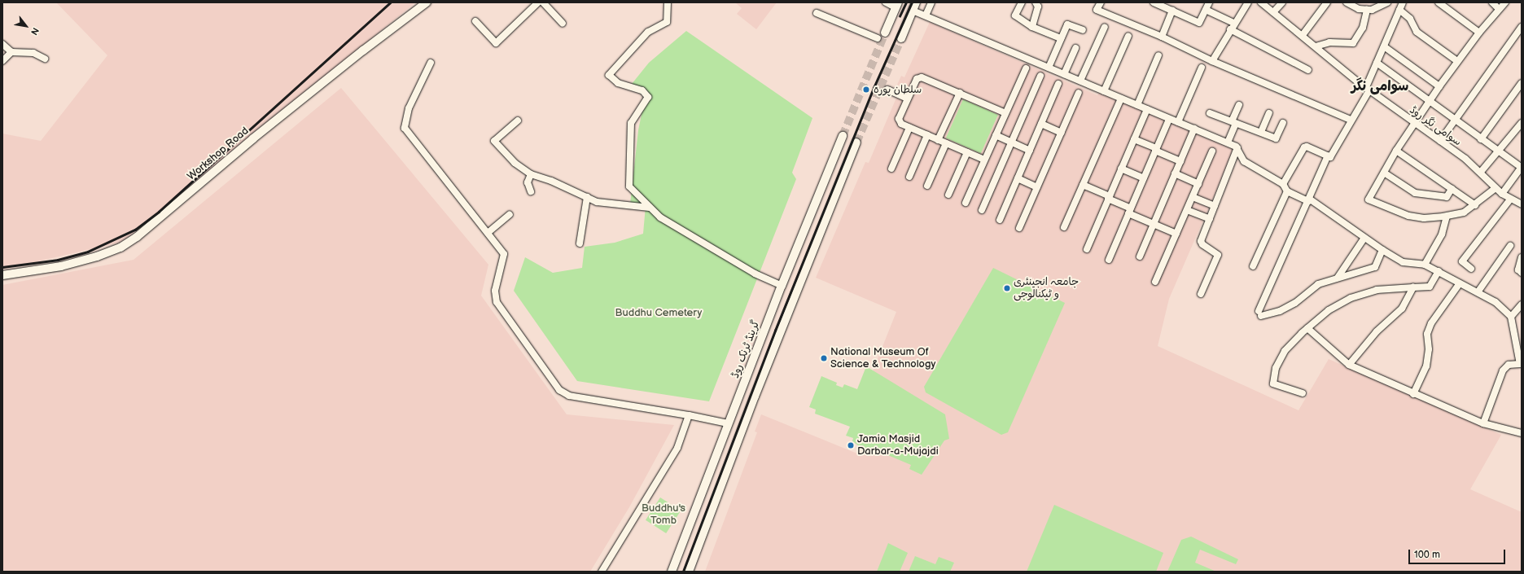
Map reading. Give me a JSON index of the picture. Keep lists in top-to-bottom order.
{
  "streets": {
    "main road": ["Workshop Road", "گرینڈ ٹرنک روڈ"],
    "street": ["سوامی نگر روڈ"]
  },
  "districts": ["سوامی نگر"],
  "parks": ["Buddhu Cemetery", "Buddhu's Tomb"],
  "places": [
    "سلطان پورہ",
    "جامعہ انجینئری و ٹیکنالوجی",
    "National Museum Of Science & Technology",
    "Jamia Masjid Darbar-a-Mujajdi"
  ],
  "scale_bar": "100 m",
  "north": "bottom right"
}
